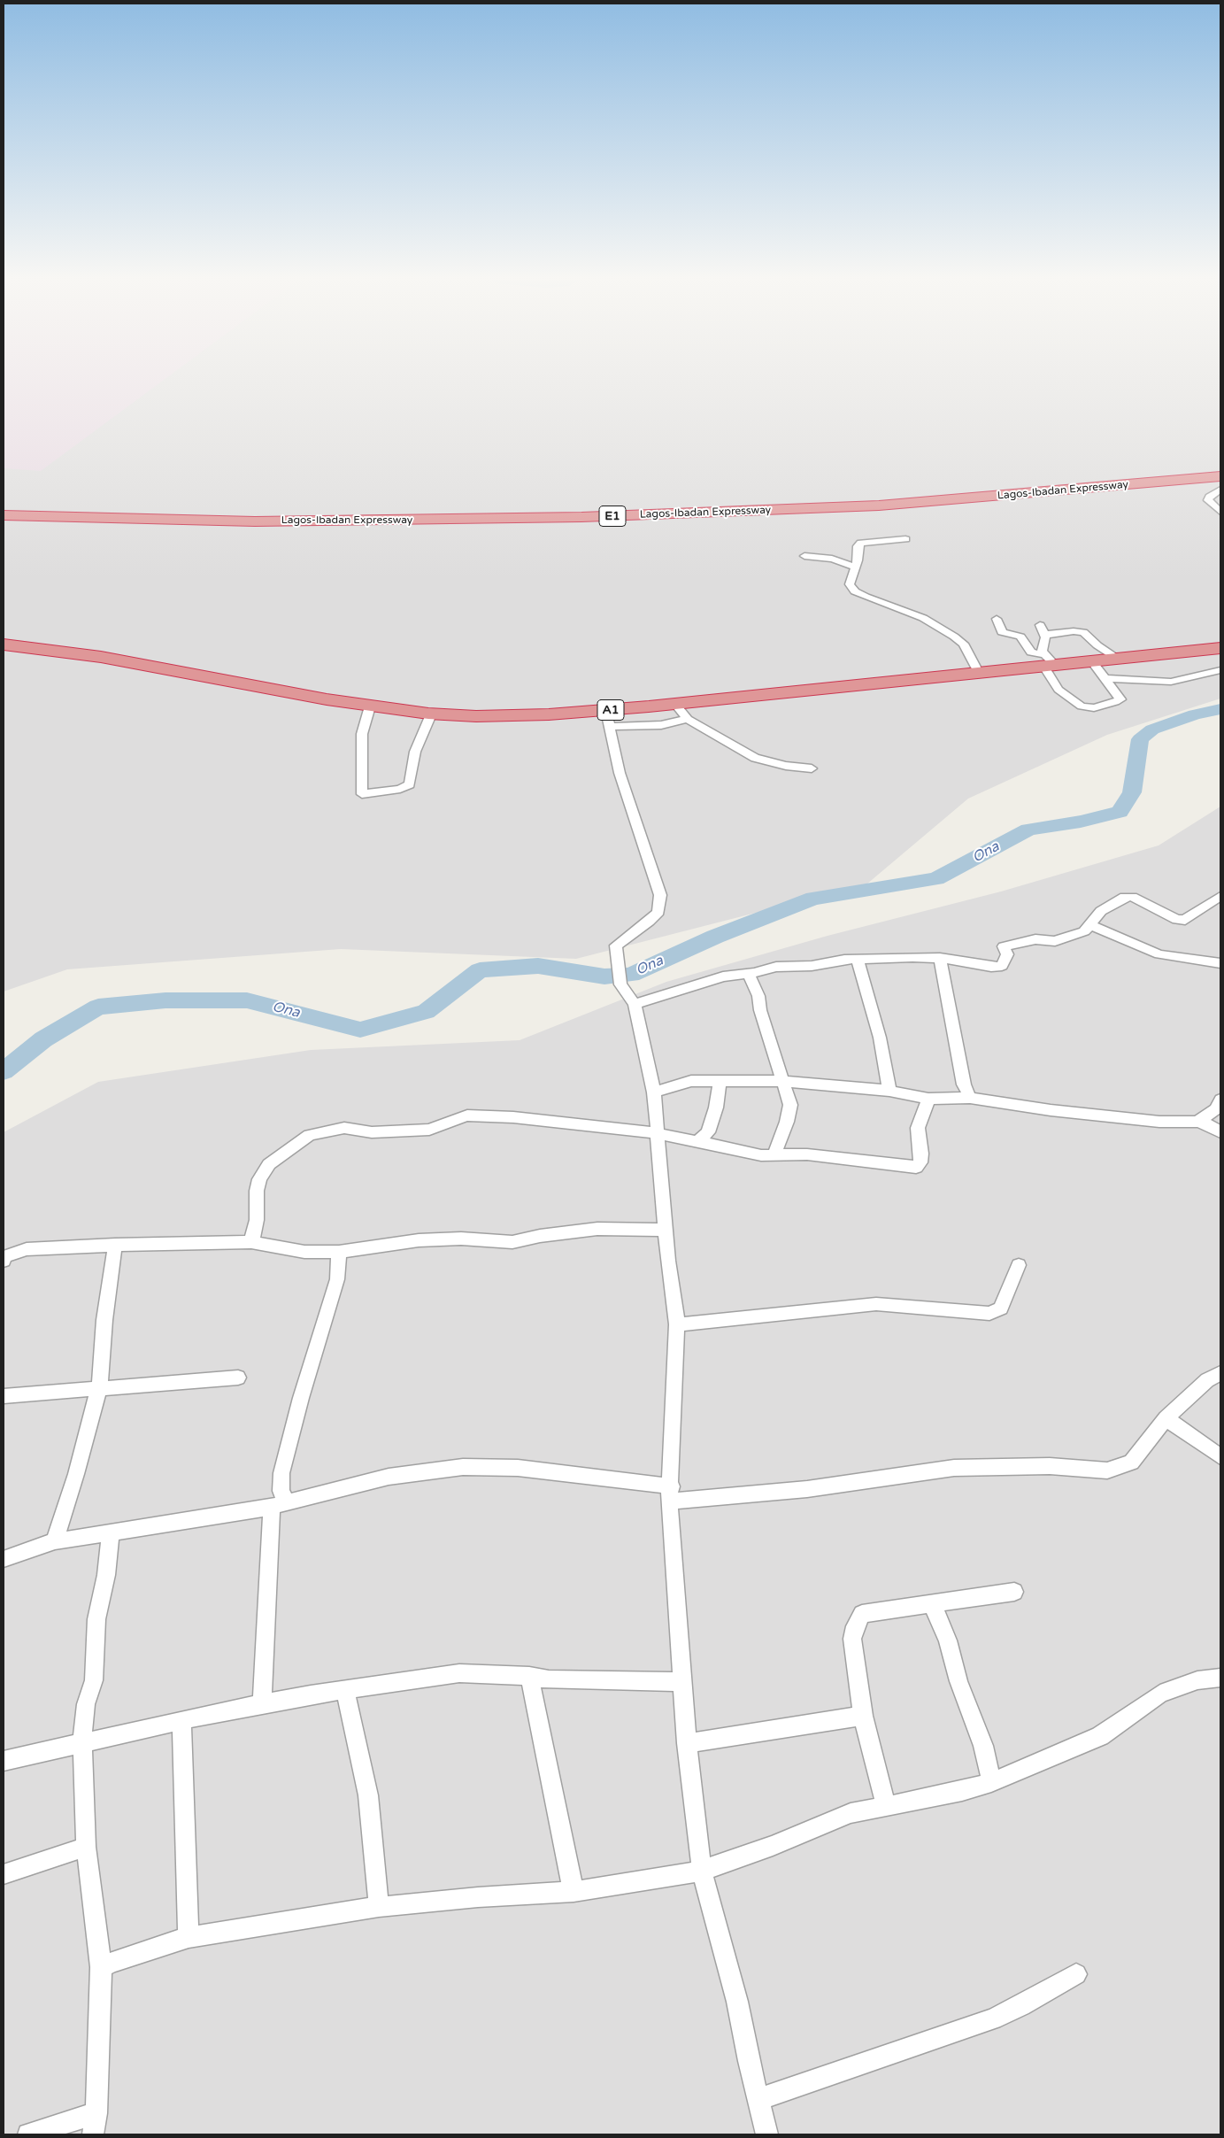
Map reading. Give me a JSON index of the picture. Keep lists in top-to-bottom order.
{
  "streets": {
    "highway": ["Lagos-Ibadan Expressway", "E1", "A1"]
  },
  "water": ["Ona"]
}
